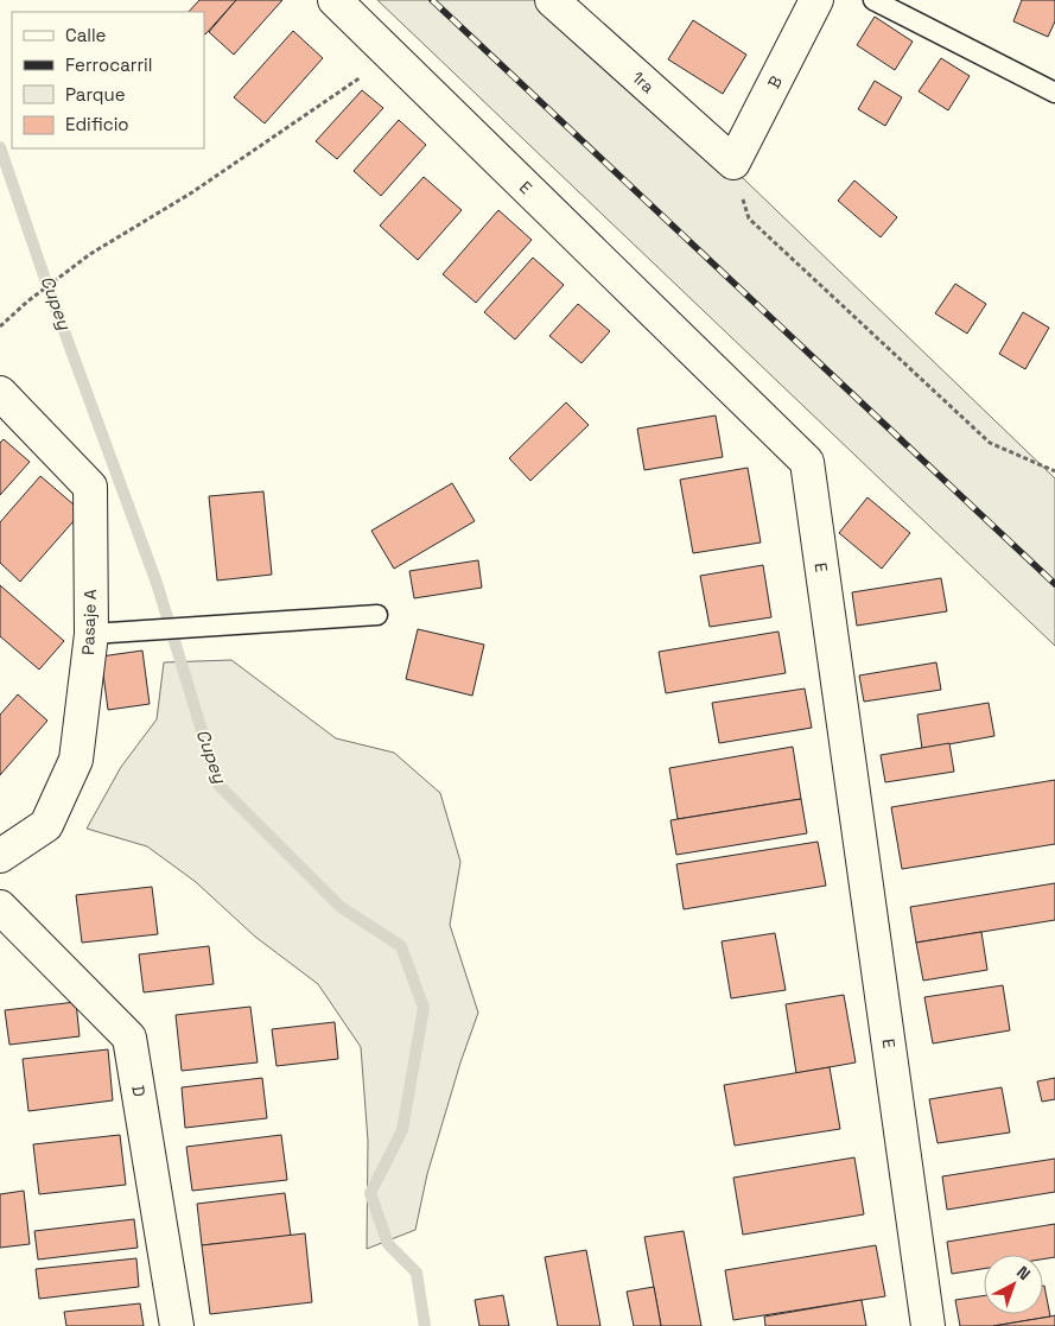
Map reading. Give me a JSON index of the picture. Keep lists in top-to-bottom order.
{
  "streets": {
    "street": [
      "1ra",
      "B",
      "E",
      "Pasaje A",
      "D"
    ]
  },
  "crossings": [
    ["1ra", "B"]
  ],
  "water": ["Cupey"],
  "legend": [
    "Calle",
    "Ferrocarril",
    "Parque",
    "Edificio"
  ],
  "north": "top right"
}
